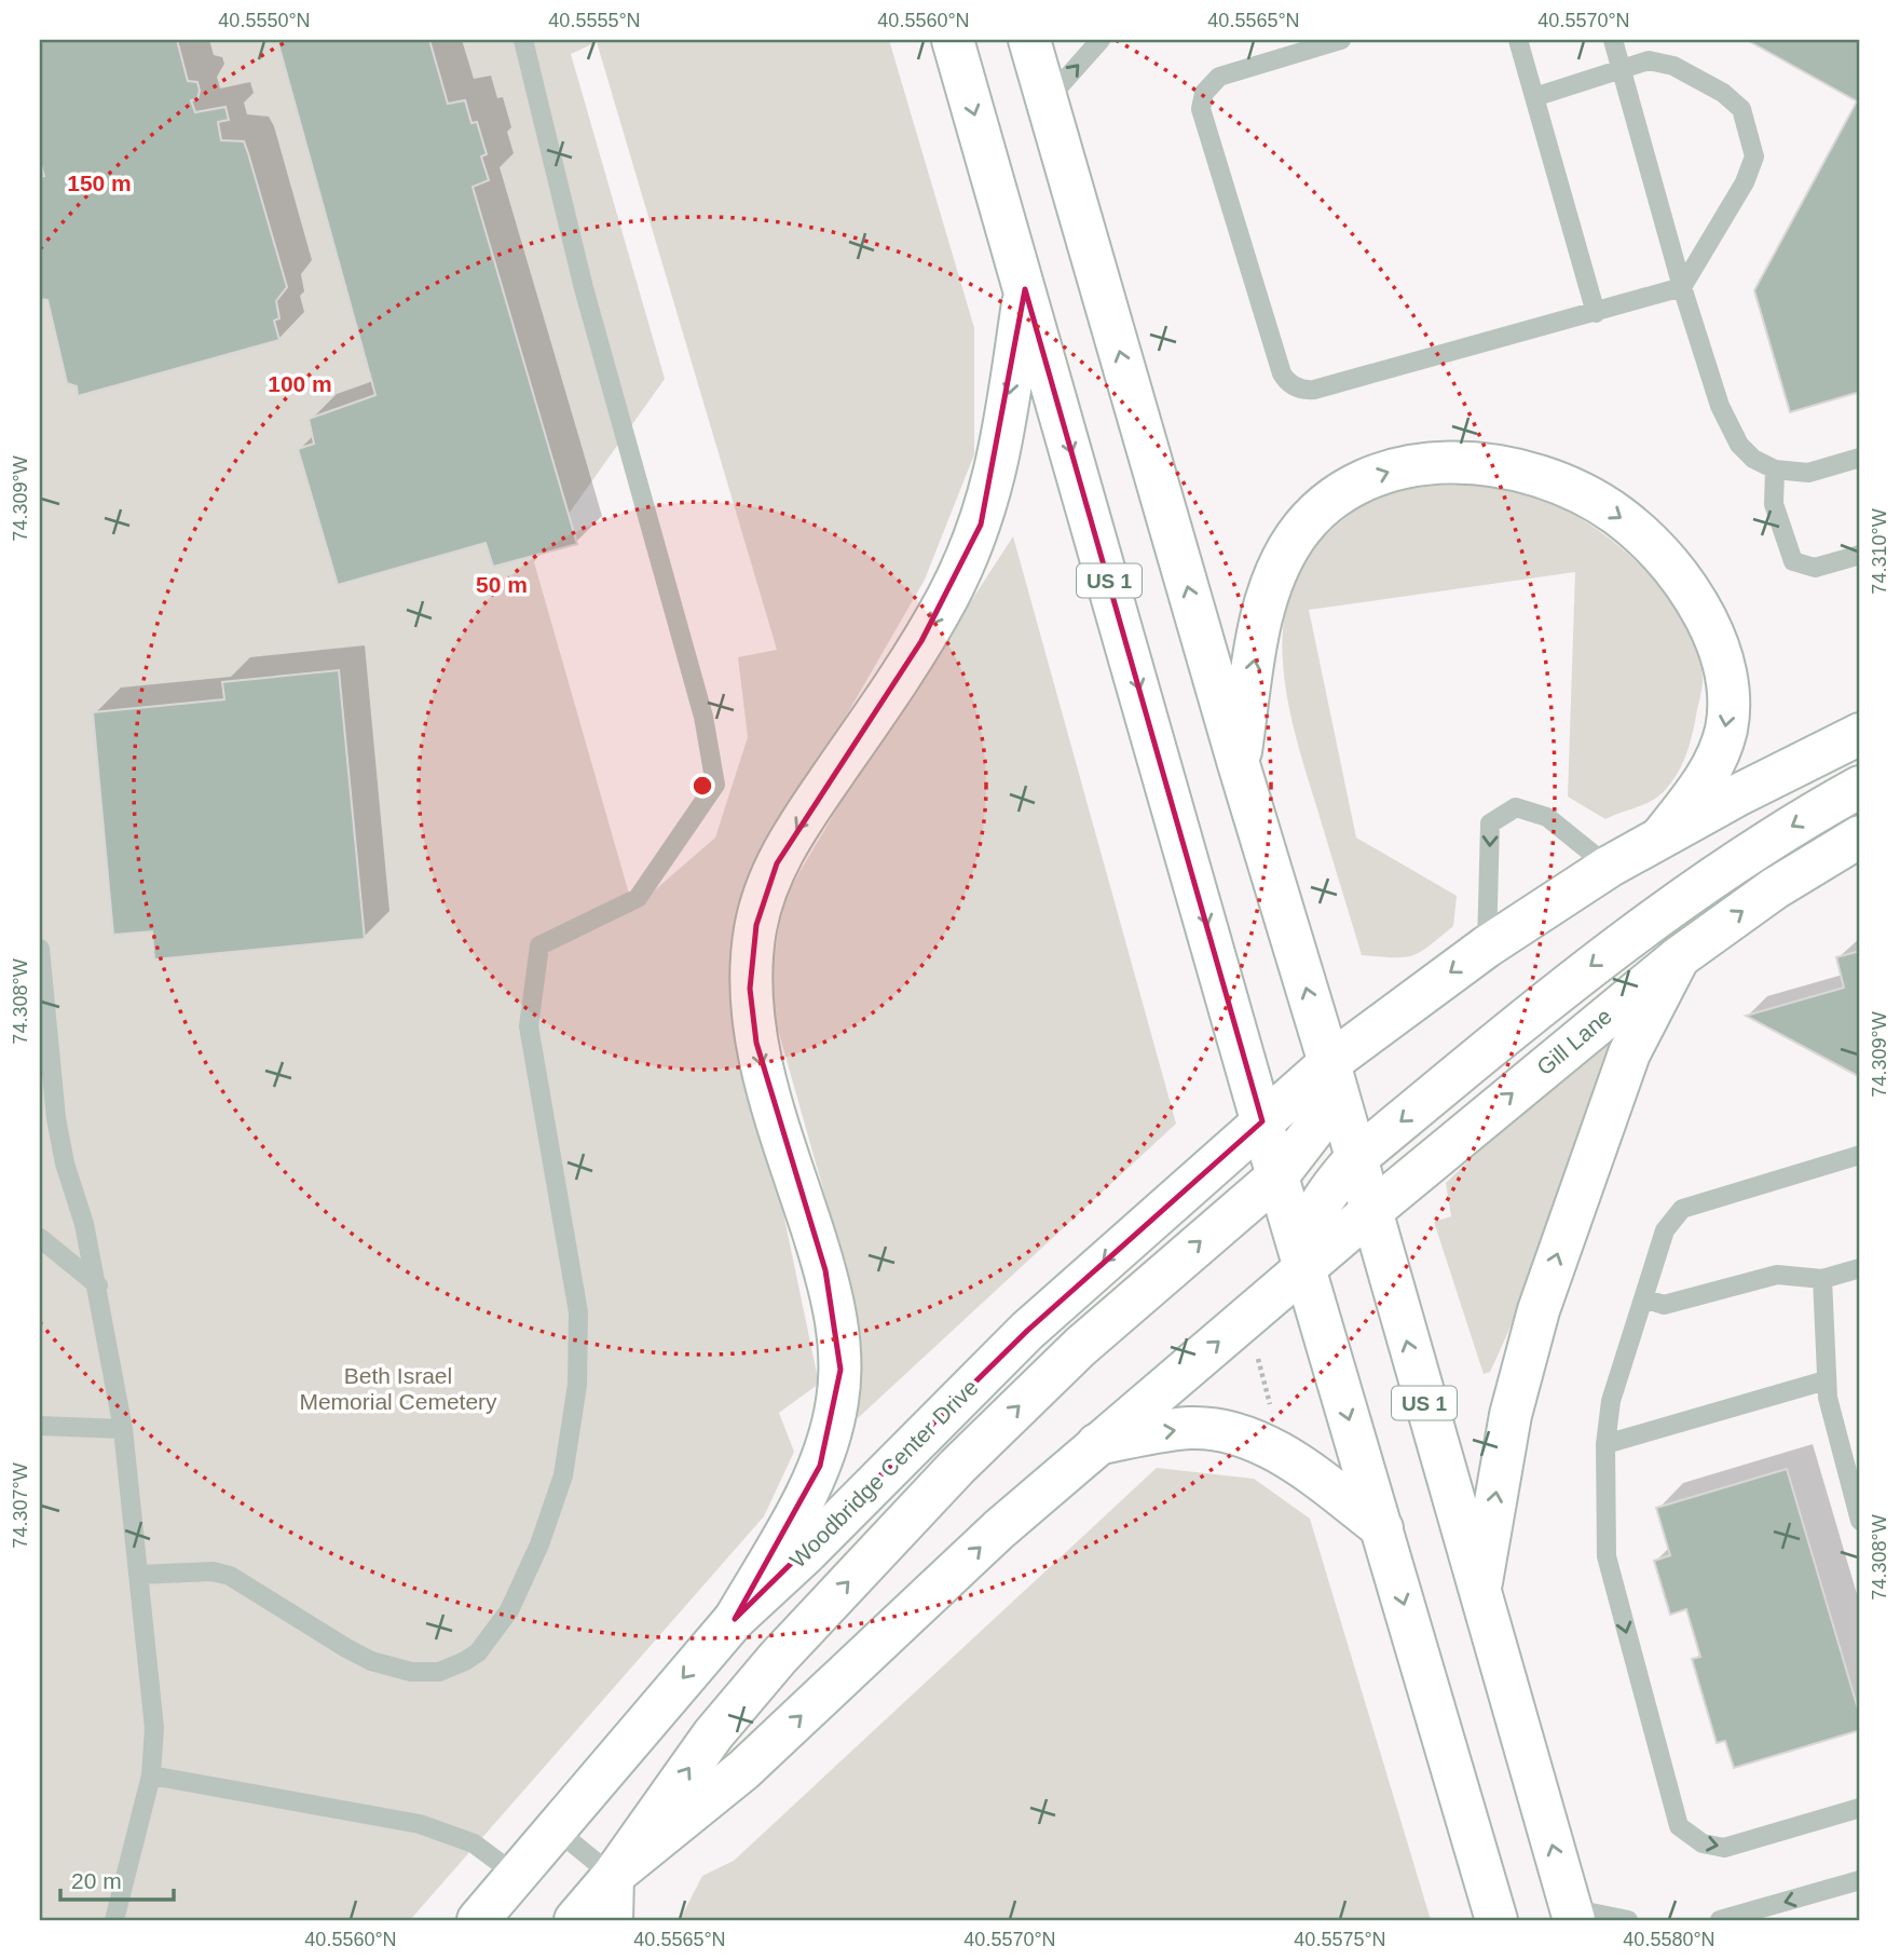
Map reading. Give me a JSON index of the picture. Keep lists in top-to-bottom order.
{
  "streets": {
    "main road": ["US 1", "Gill Lane", "Woodbridge Center Drive"]
  },
  "crossings": [
    ["US 1", "Gill Lane"],
    ["US 1", "Woodbridge Center Drive"]
  ],
  "parks": ["Beth Israel Memorial Cemetery"],
  "scale_bar": "20 m",
  "coordinates": [
    "40.5550°N",
    "40.5555°N",
    "40.5560°N",
    "40.5565°N",
    "40.5570°N",
    "74.309°W",
    "74.310°W",
    "74.308°W",
    "74.307°W",
    "40.5575°N",
    "40.5580°N"
  ],
  "rings": ["150 m", "100 m", "50 m"]
}
